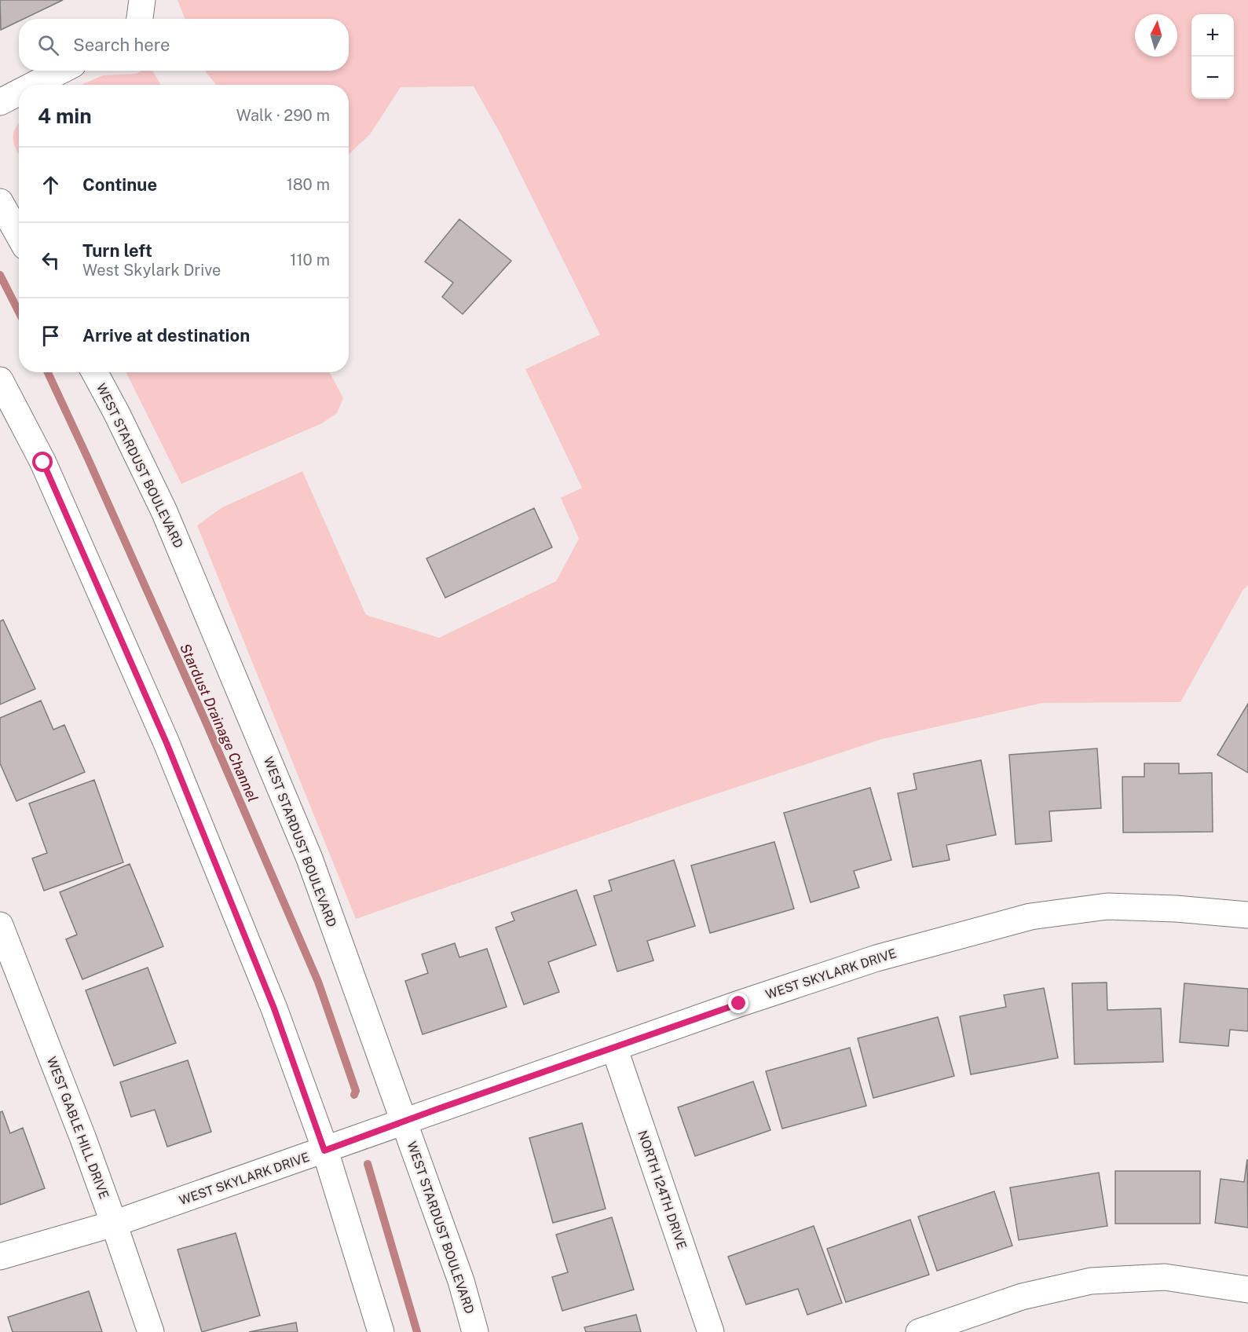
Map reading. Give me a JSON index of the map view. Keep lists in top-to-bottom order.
{
  "streets": {
    "street": [
      "WEST STARDUST BOULEVARD",
      "WEST SKYLARK DRIVE",
      "WEST GABLE HILL DRIVE",
      "NORTH 124TH DRIVE"
    ]
  },
  "crossings": [
    ["WEST STARDUST BOULEVARD", "WEST SKYLARK DRIVE"],
    ["WEST SKYLARK DRIVE", "WEST GABLE HILL DRIVE"],
    ["WEST SKYLARK DRIVE", "NORTH 124TH DRIVE"]
  ],
  "water": ["Stardust Drainage Channel"],
  "north": "top",
  "page": {
    "map_buttons": ["+", "−"],
    "search": "Search here",
    "heading": ["4 min", "Walk · 290 m"],
    "list": [
      ["Continue", "180 m"],
      ["Turn left", "West Skylark Drive", "110 m"],
      "Arrive at destination"
    ]
  }
}
